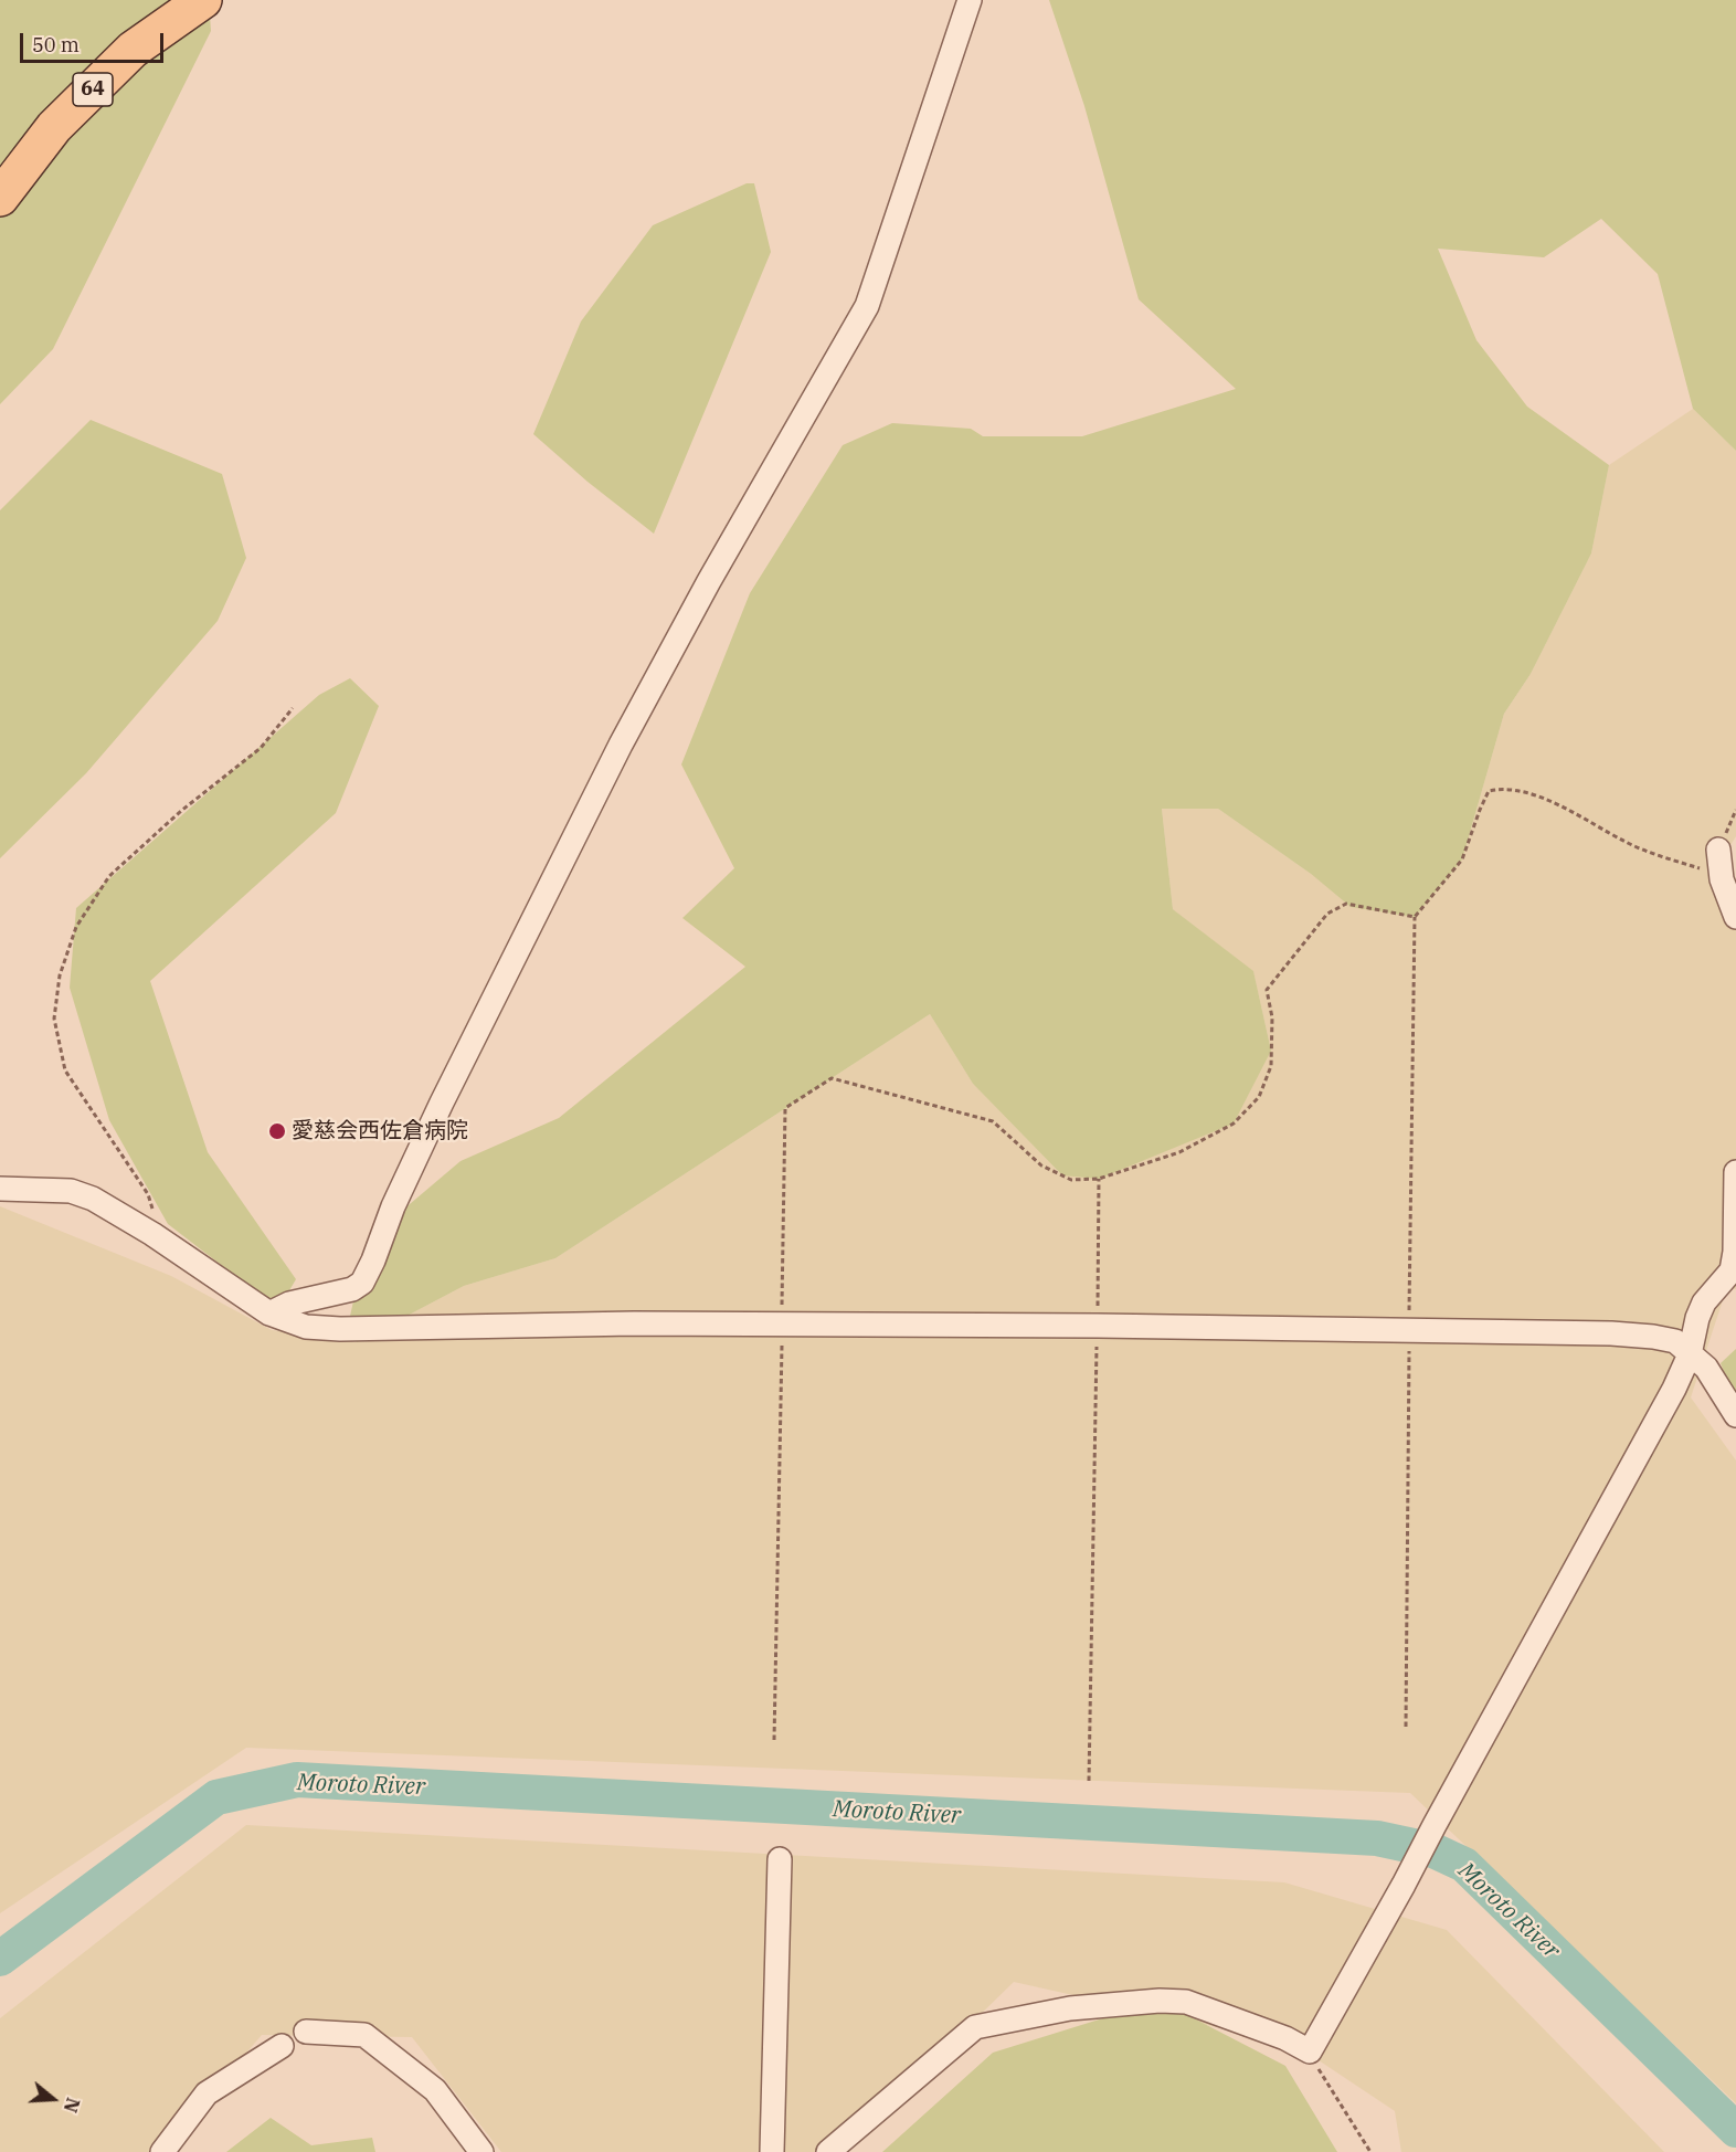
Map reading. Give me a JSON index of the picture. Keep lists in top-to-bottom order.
{
  "streets": {
    "main road": ["64"]
  },
  "water": ["Moroto River"],
  "places": ["愛慈会西佐倉病院"],
  "scale_bar": "50 m",
  "north": "right"
}
